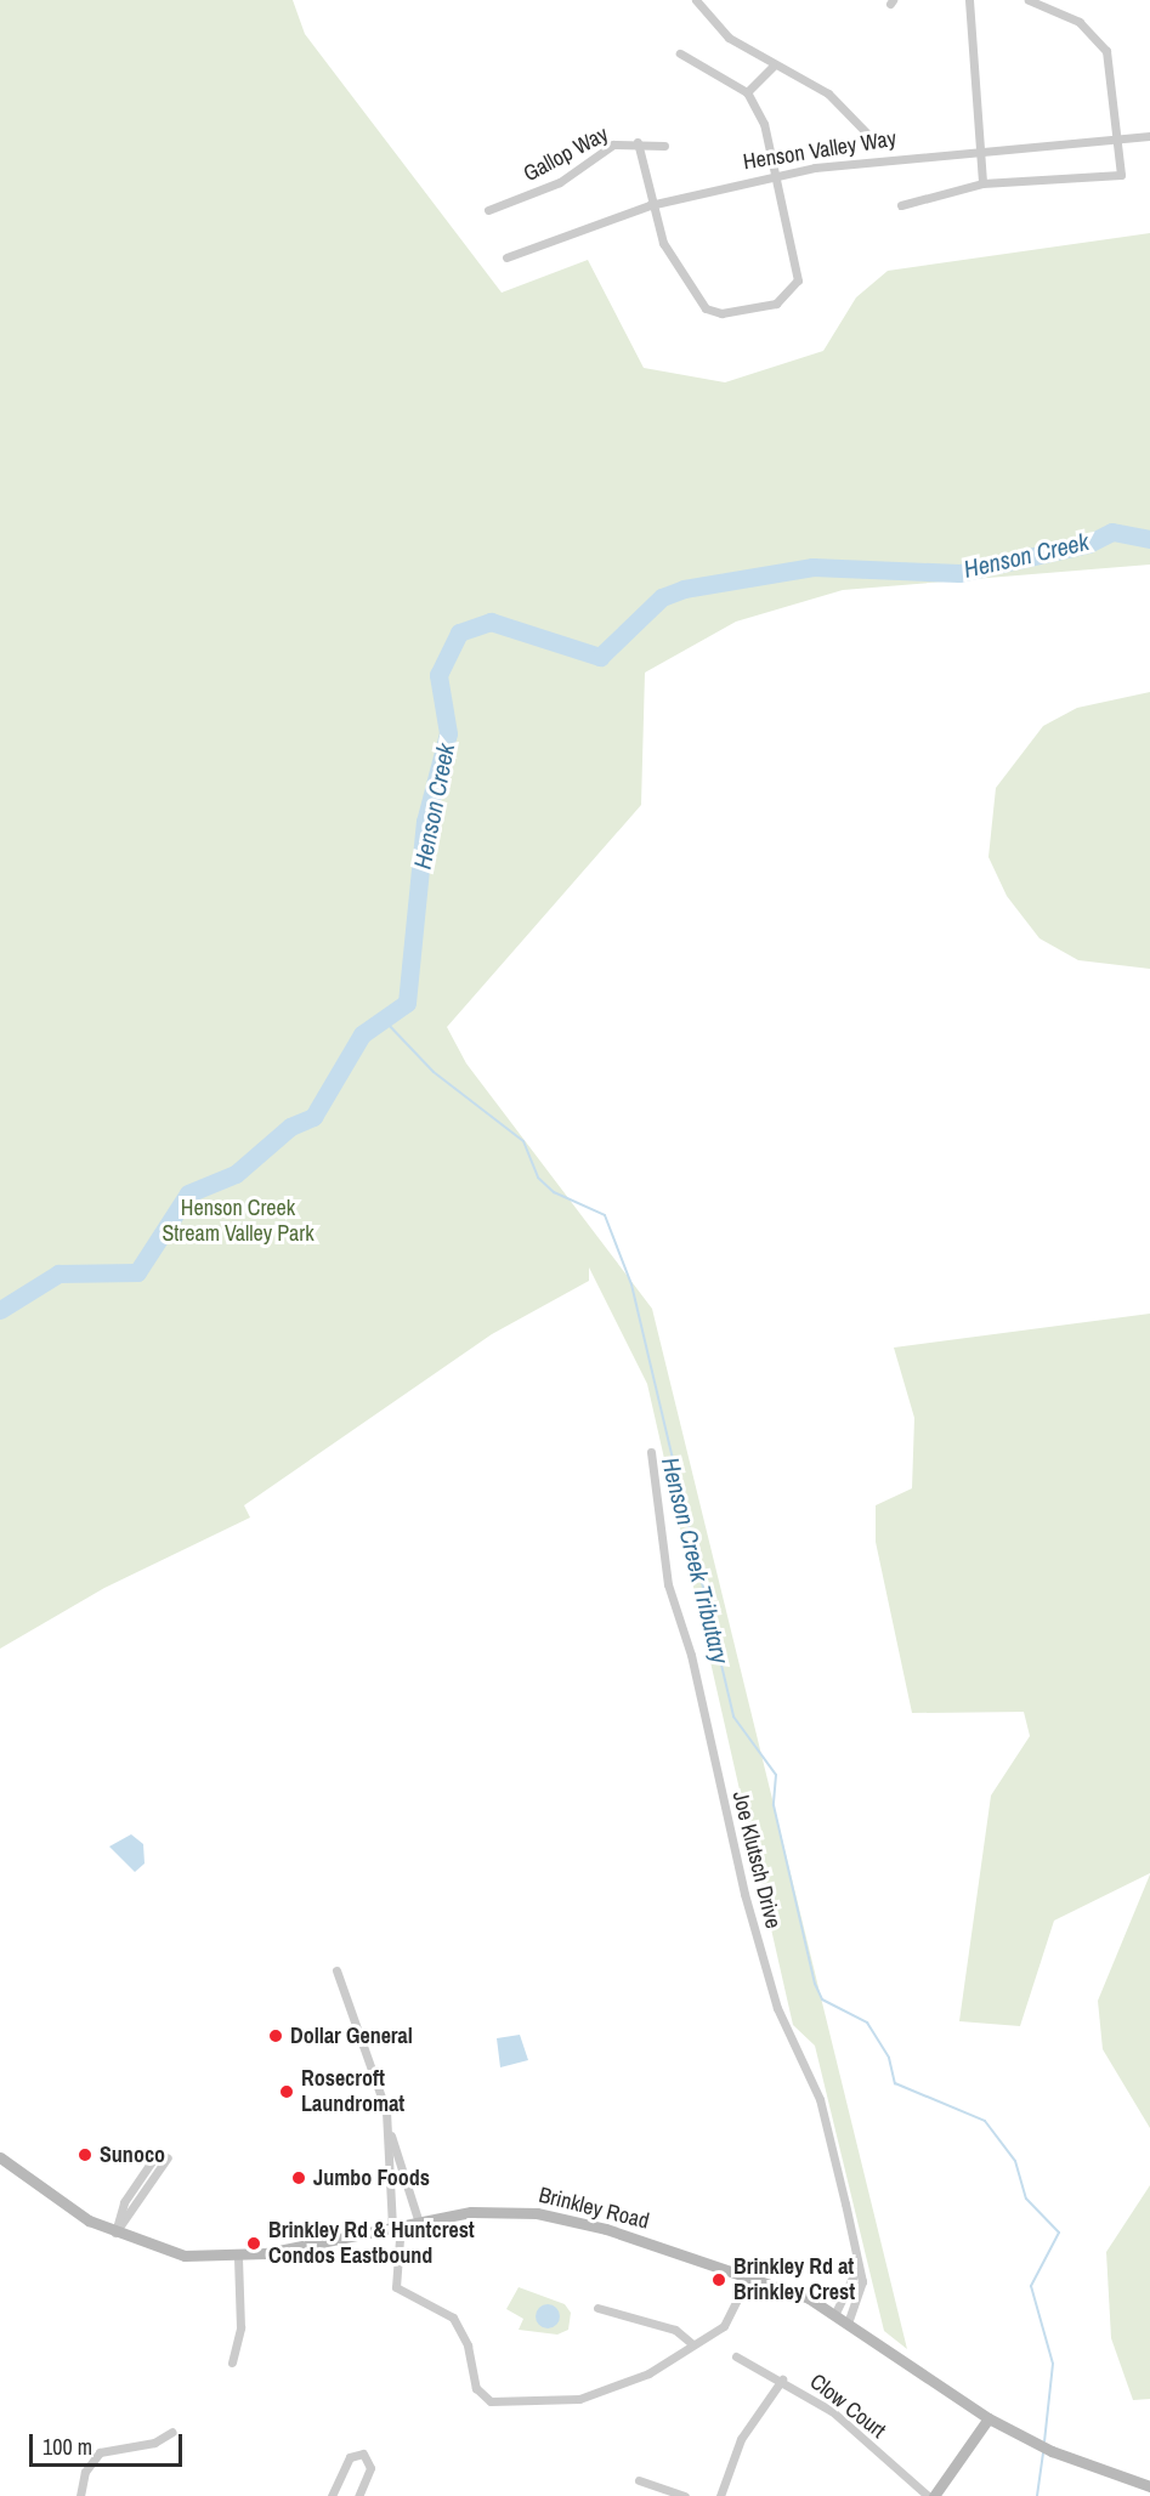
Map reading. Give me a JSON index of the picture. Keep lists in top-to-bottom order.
{
  "streets": {
    "main road": ["Brinkley Road"],
    "street": [
      "Henson Valley Way",
      "Gallop Way",
      "Joe Klutsch Drive",
      "Clow Court"
    ]
  },
  "crossings": [
    ["Joe Klutsch Drive", "Brinkley Road"]
  ],
  "water": ["Henson Creek", "Henson Creek Tributary"],
  "parks": ["Henson Creek Stream Valley Park"],
  "places": [
    "Dollar General",
    "Rosecroft Laundromat",
    "Sunoco",
    "Jumbo Foods",
    "Brinkley Rd & Huntcrest Condos Eastbound",
    "Brinkley Rd at Brinkley Crest"
  ],
  "scale_bar": "100 m"
}
